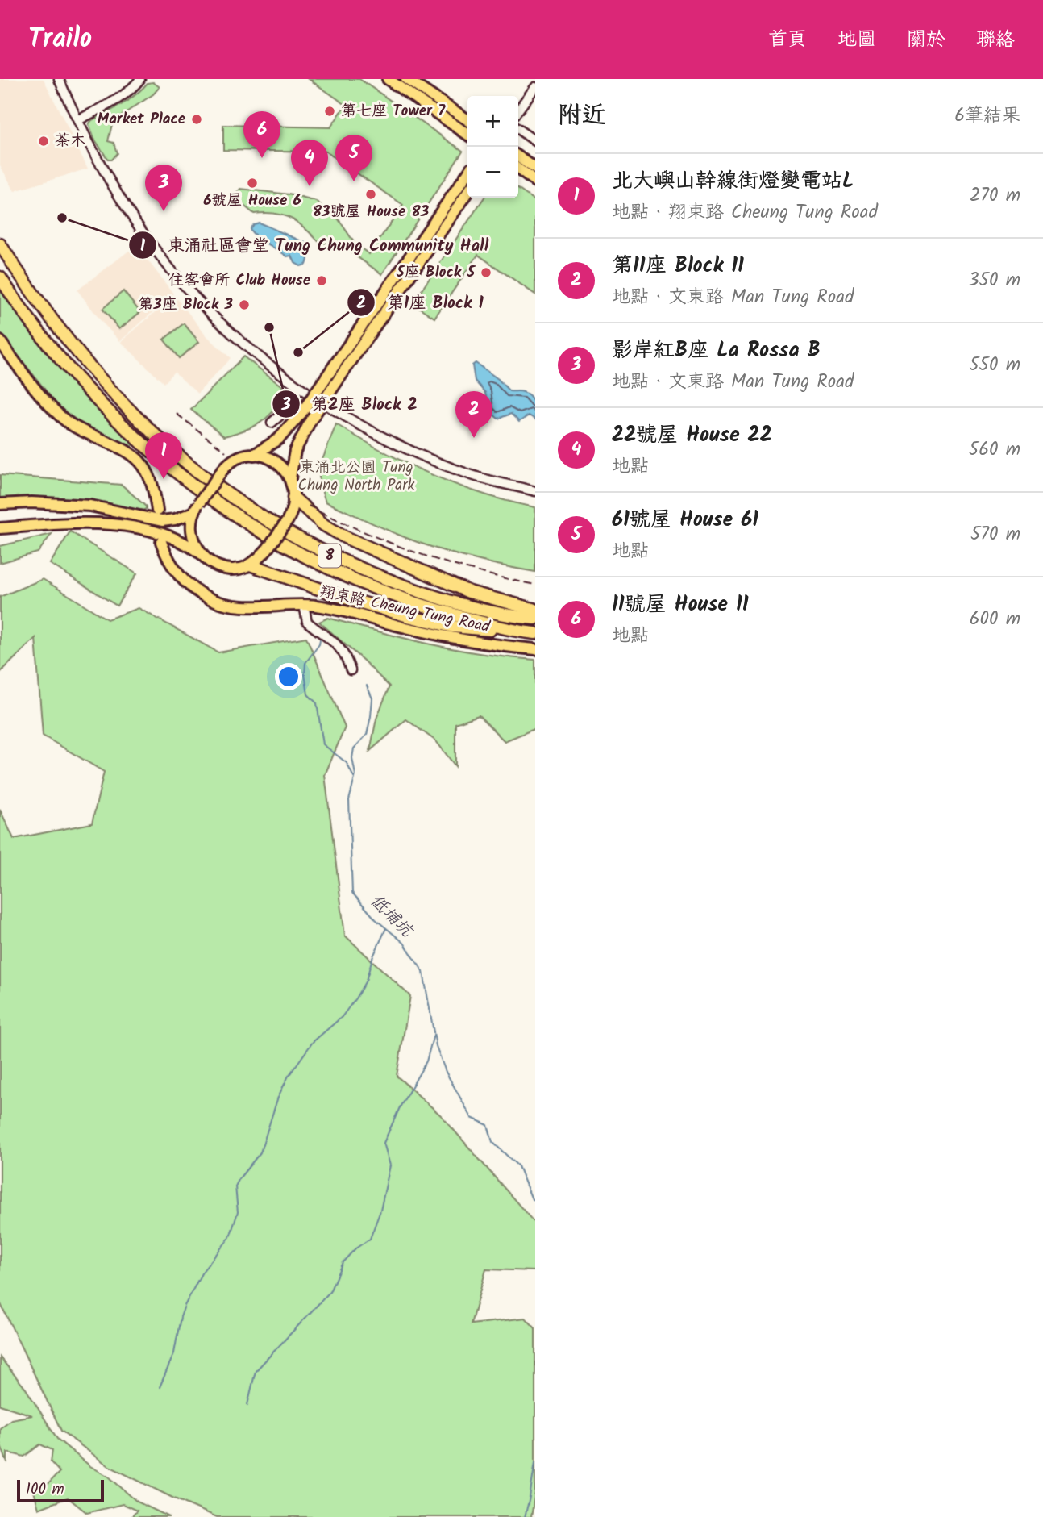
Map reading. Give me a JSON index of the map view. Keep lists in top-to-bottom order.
{
  "streets": {
    "highway": ["8"],
    "main road": ["翔東路 Cheung Tung Road"]
  },
  "water": ["低埔坑"],
  "parks": ["東涌北公園 Tung Chung North Park"],
  "places": [
    "第七座 Tower 7",
    "Market Place",
    "茶木",
    "6號屋 House 6",
    "83號屋 House 83",
    "東涌社區會堂 Tung Chung Community Hall",
    "5座 Block 5",
    "住客會所 Club House",
    "第3座 Block 3",
    "第2座 Block 2",
    "第1座 Block 1"
  ],
  "scale_bar": "100 m",
  "page": {
    "header": "Trailo",
    "nav": [
      "首頁",
      "地圖",
      "關於",
      "聯絡"
    ],
    "heading": ["附近", "6筆結果"],
    "map_buttons": ["+", "−"],
    "pins": [
      "6",
      "5",
      "4",
      "3",
      "2",
      "1"
    ],
    "list": [
      {
        "mark": "1",
        "name": "北大嶼山幹線街燈變電站L",
        "note": "地點 · 翔東路 Cheung Tung Road",
        "value": "270 m"
      },
      {
        "mark": "2",
        "name": "第11座 Block 11",
        "note": "地點 · 文東路 Man Tung Road",
        "value": "350 m"
      },
      {
        "mark": "3",
        "name": "影岸紅B座 La Rossa B",
        "note": "地點 · 文東路 Man Tung Road",
        "value": "550 m"
      },
      {
        "mark": "4",
        "name": "22號屋 House 22",
        "note": "地點",
        "value": "560 m"
      },
      {
        "mark": "5",
        "name": "61號屋 House 61",
        "note": "地點",
        "value": "570 m"
      },
      {
        "mark": "6",
        "name": "11號屋 House 11",
        "note": "地點",
        "value": "600 m"
      }
    ],
    "scale": "100 m"
  }
}
